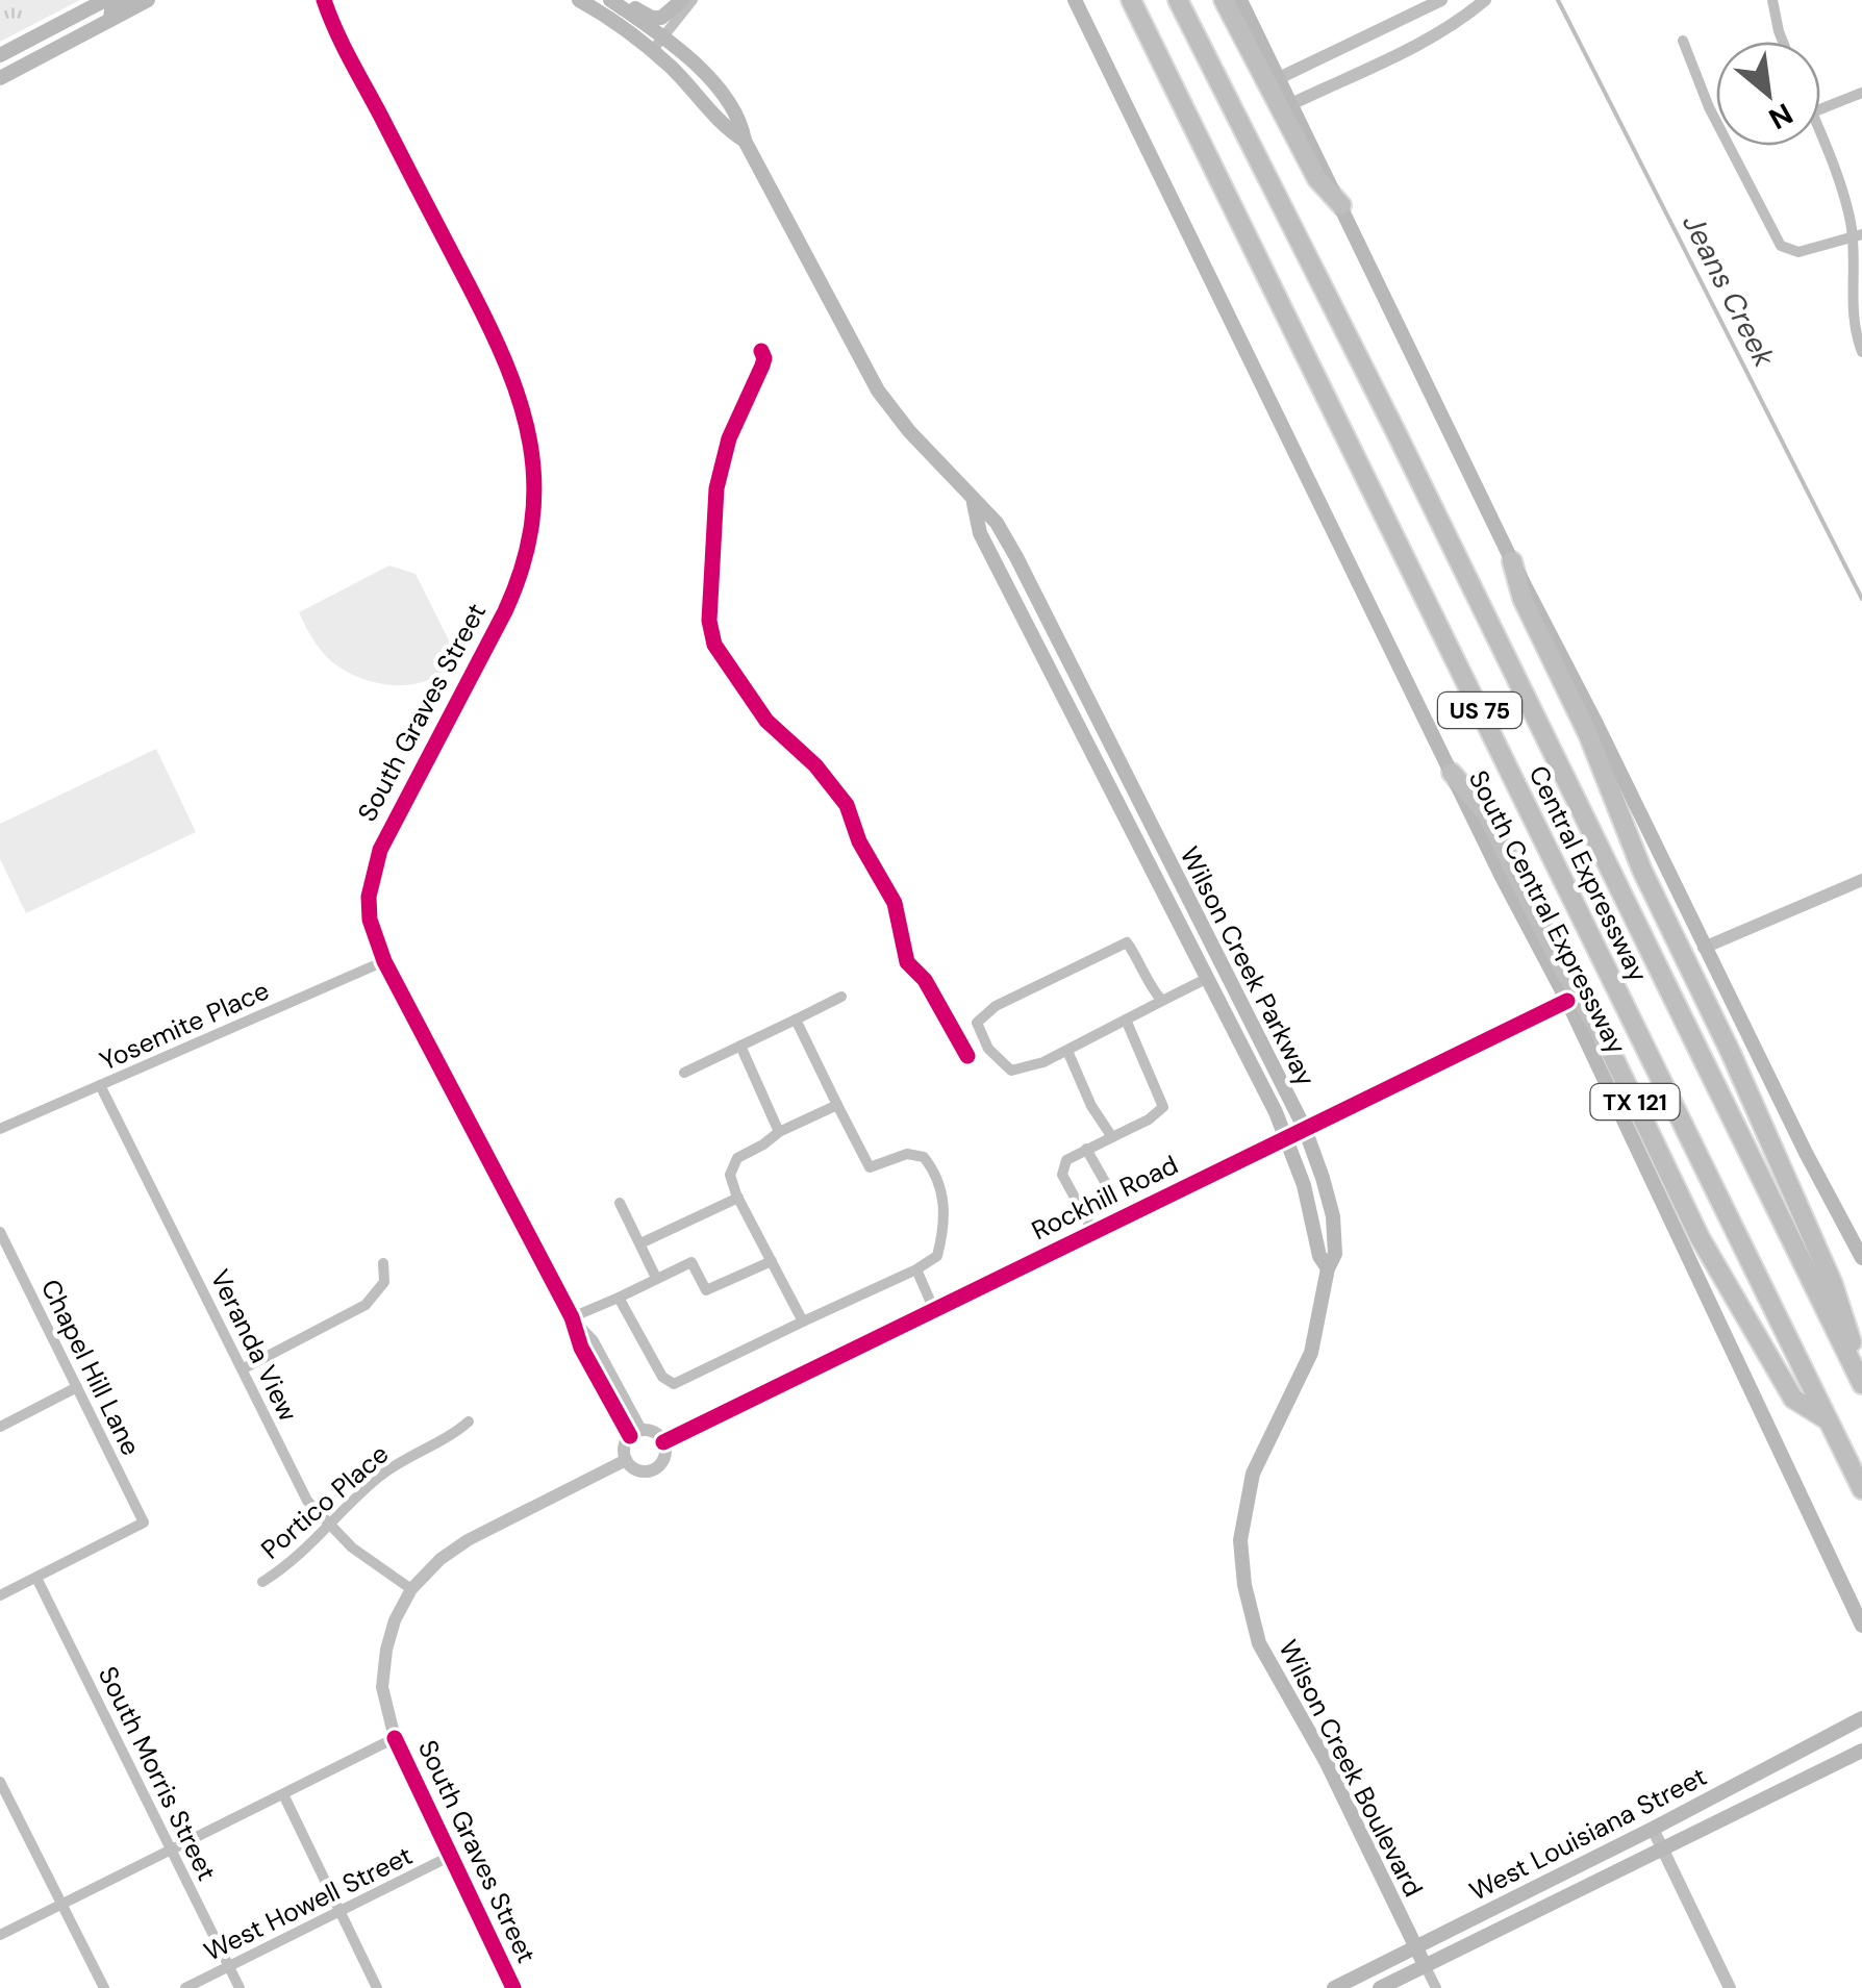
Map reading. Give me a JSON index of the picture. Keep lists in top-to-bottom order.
{
  "streets": {
    "highway": ["US 75", "Central Expressway", "TX 121"],
    "main road": [
      "South Central Expressway",
      "Wilson Creek Parkway",
      "Wilson Creek Boulevard",
      "West Louisiana Street"
    ],
    "street": [
      "South Graves Street",
      "Yosemite Place",
      "Rockhill Road",
      "Veranda View",
      "Chapel Hill Lane",
      "Portico Place",
      "South Morris Street",
      "West Howell Street"
    ]
  },
  "crossings": [
    ["South Graves Street", "Yosemite Place"],
    ["South Graves Street", "Rockhill Road"],
    ["South Graves Street", "Veranda View"],
    ["South Graves Street", "West Howell Street"],
    ["Central Expressway", "TX 121"],
    ["South Central Expressway", "TX 121"],
    ["South Central Expressway", "Rockhill Road"],
    ["Wilson Creek Parkway", "Rockhill Road"],
    ["Wilson Creek Parkway", "Wilson Creek Boulevard"],
    ["Yosemite Place", "Veranda View"],
    ["Veranda View", "Portico Place"],
    ["Chapel Hill Lane", "South Morris Street"],
    ["Wilson Creek Boulevard", "West Louisiana Street"],
    ["South Morris Street", "West Howell Street"]
  ],
  "water": ["Jeans Creek"],
  "north": "bottom right"
}
